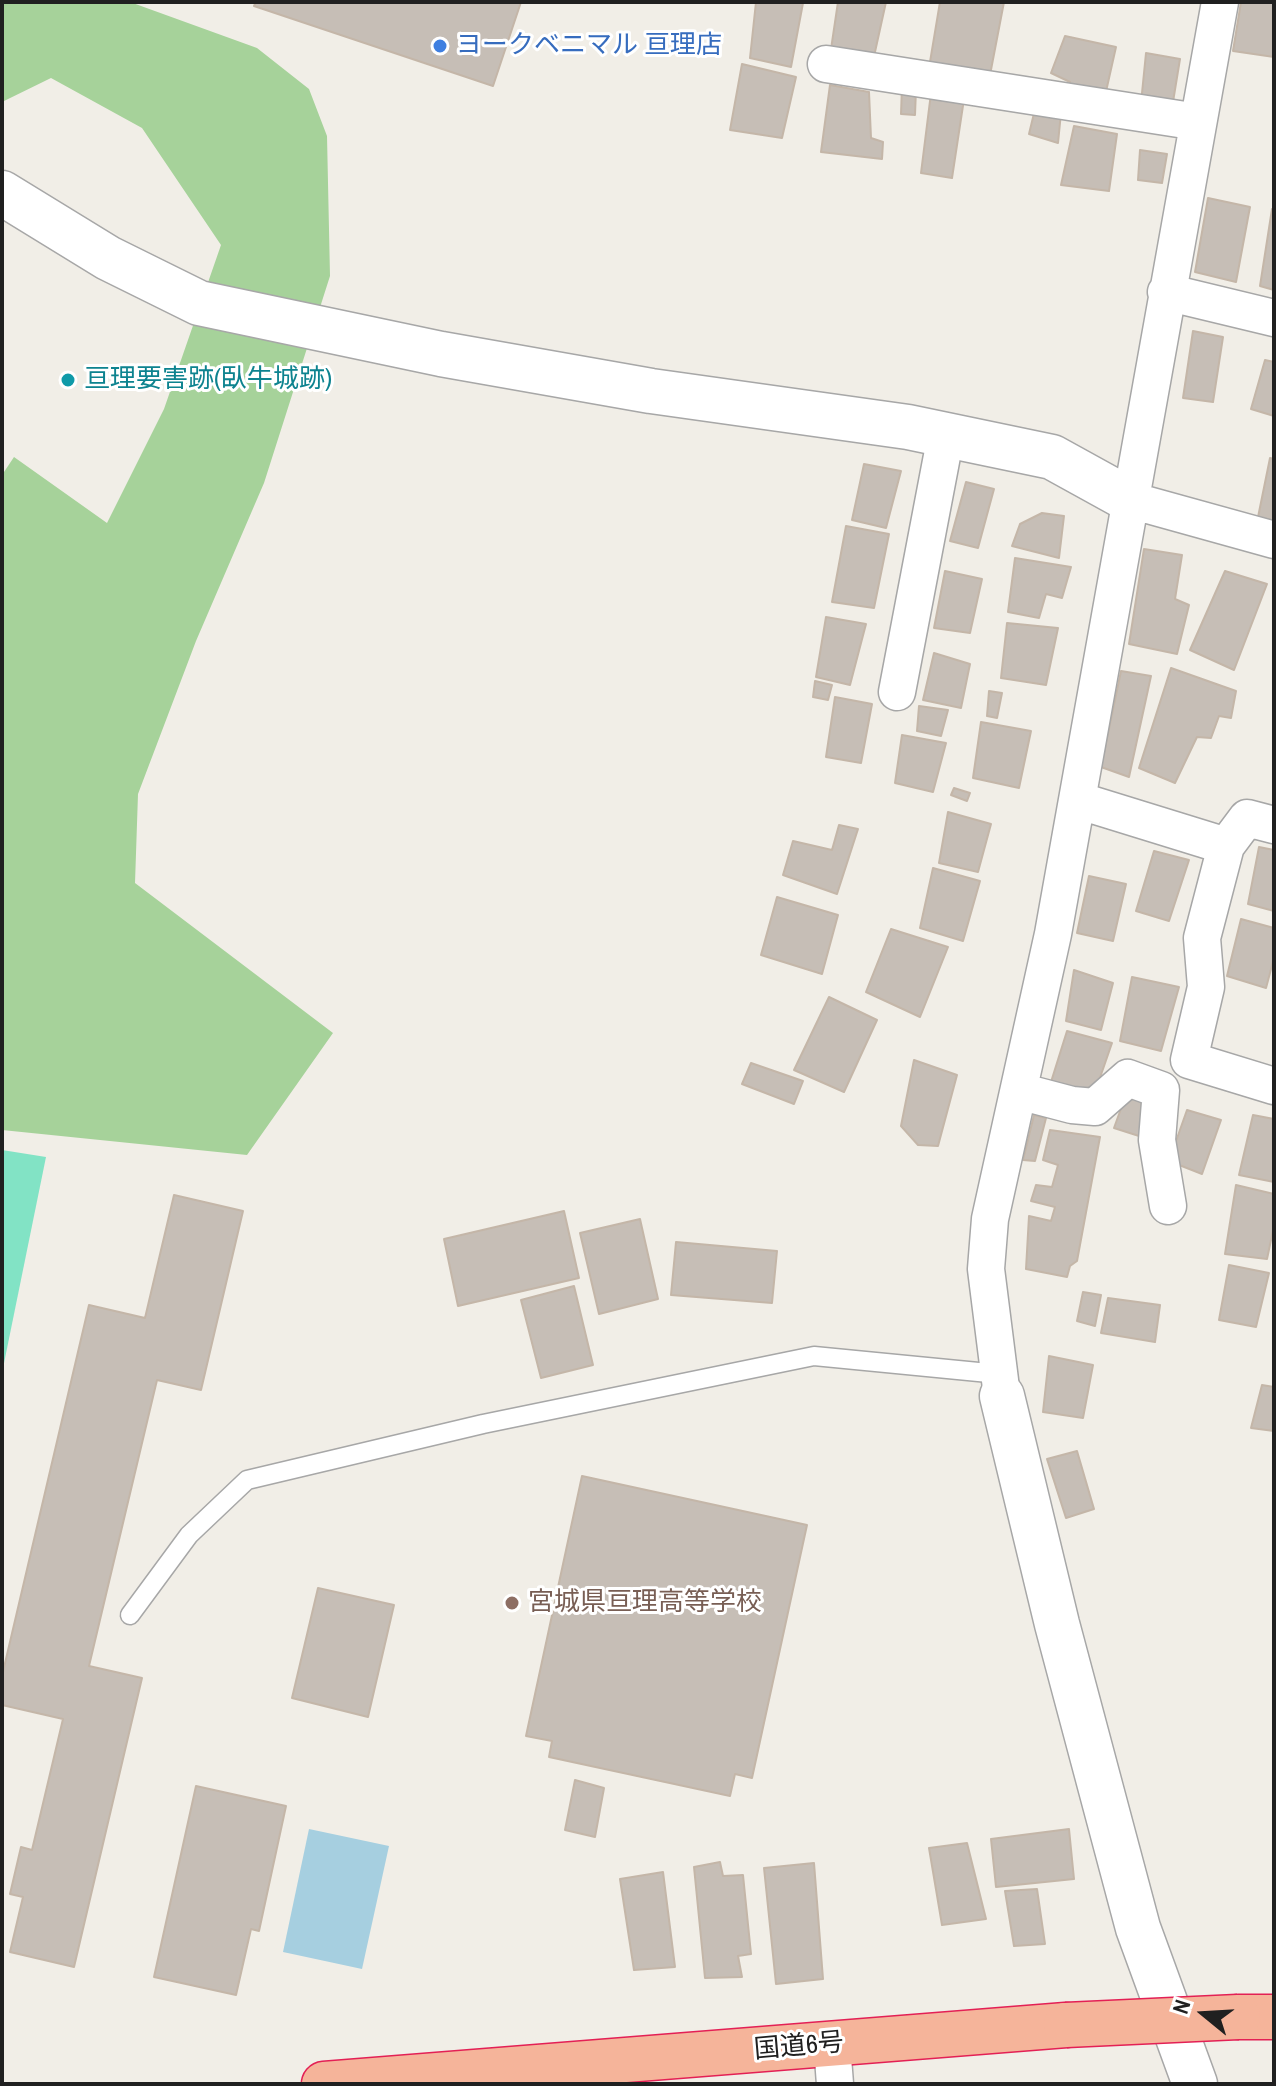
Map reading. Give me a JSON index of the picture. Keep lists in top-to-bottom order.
{
  "streets": {
    "highway": ["国道6号"]
  },
  "places": ["ヨークベニマル 亘理店", "亘理要害跡(臥牛城跡)", "宮城県亘理高等学校"],
  "north": "left"
}
